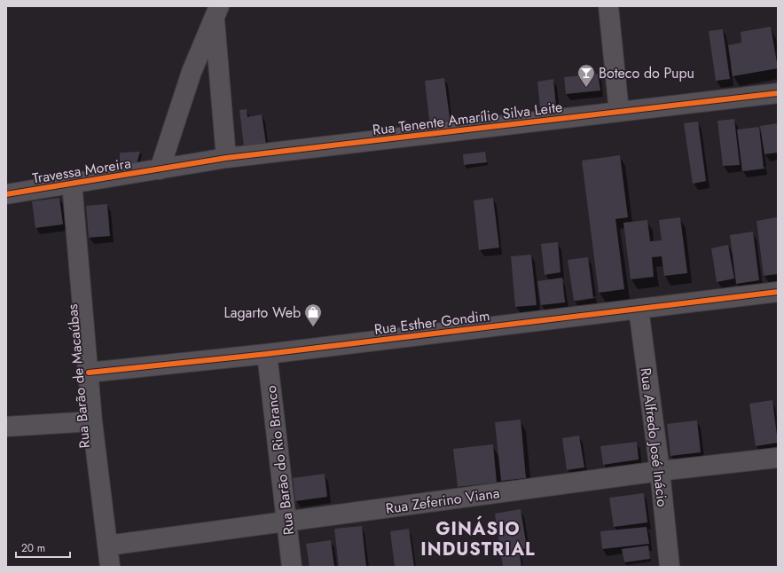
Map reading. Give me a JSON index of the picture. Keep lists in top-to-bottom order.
{
  "streets": {
    "street": [
      "Rua Tenente Amarílio Silva Leite",
      "Travessa Moreira",
      "Rua Esther Gondim",
      "Rua Barão de Macaúbas",
      "Rua Alfredo José Inácio",
      "Rua Barão do Rio Branco",
      "Rua Zeferino Viana"
    ]
  },
  "crossings": [
    ["Rua Tenente Amarílio Silva Leite", "Travessa Moreira"],
    ["Travessa Moreira", "Rua Barão de Macaúbas"],
    ["Rua Esther Gondim", "Rua Barão de Macaúbas"],
    ["Rua Esther Gondim", "Rua Alfredo José Inácio"],
    ["Rua Esther Gondim", "Rua Barão do Rio Branco"],
    ["Rua Barão de Macaúbas", "Rua Zeferino Viana"],
    ["Rua Alfredo José Inácio", "Rua Zeferino Viana"],
    ["Rua Barão do Rio Branco", "Rua Zeferino Viana"]
  ],
  "districts": ["GINÁSIO INDUSTRIAL"],
  "places": {
    "bar": ["Boteco do Pupu"],
    "shop": ["Lagarto Web"]
  },
  "scale_bar": "20 m"
}
